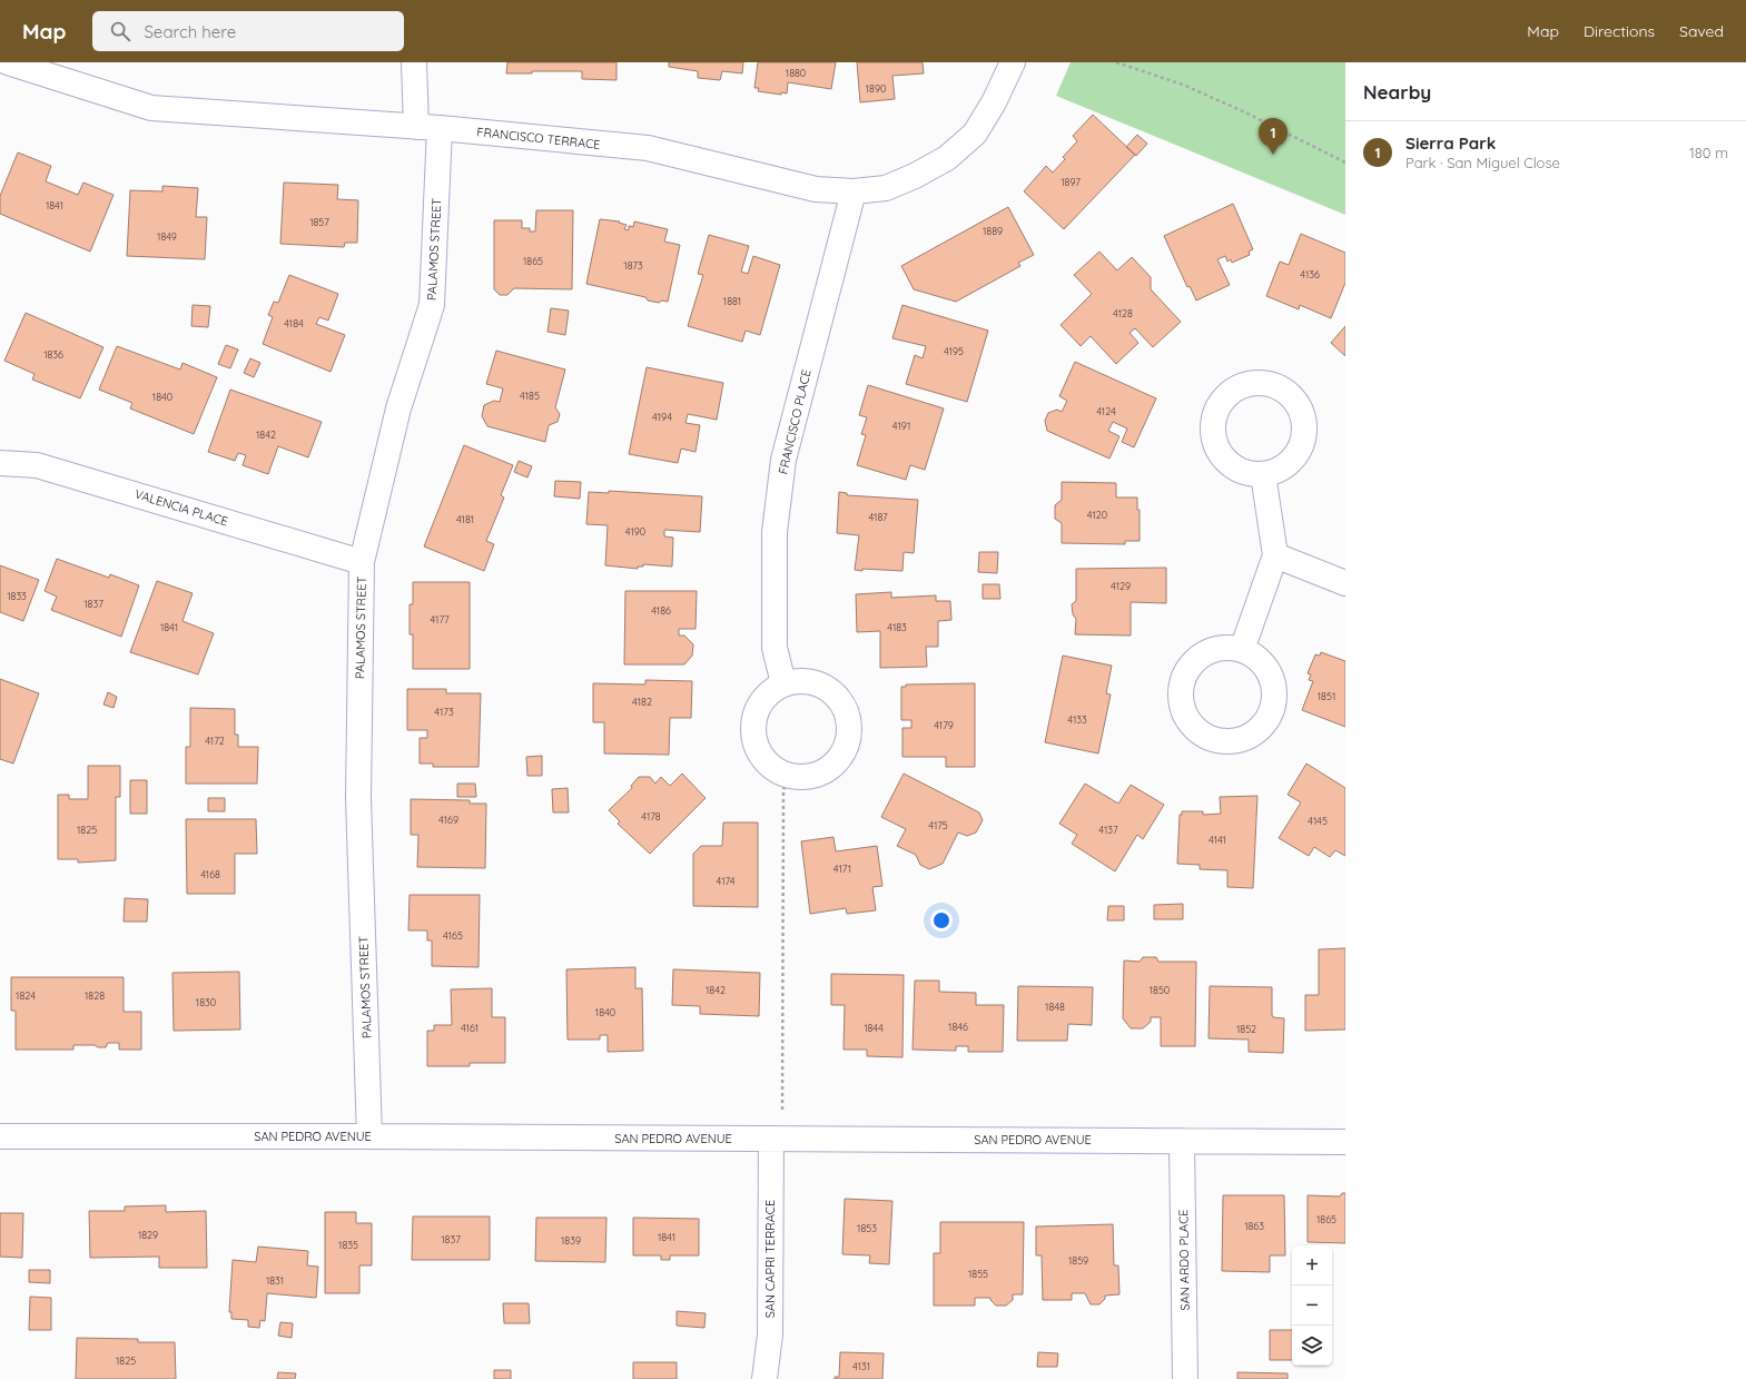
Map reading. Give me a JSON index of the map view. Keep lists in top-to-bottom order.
{
  "streets": {
    "street": [
      "FRANCISCO TERRACE",
      "PALAMOS STREET",
      "FRANCISCO PLACE",
      "VALENCIA PLACE",
      "SAN PEDRO AVENUE",
      "SAN CAPRI TERRACE",
      "SAN ARDO PLACE"
    ]
  },
  "crossings": [
    ["FRANCISCO TERRACE", "PALAMOS STREET"],
    ["FRANCISCO TERRACE", "FRANCISCO PLACE"],
    ["PALAMOS STREET", "VALENCIA PLACE"],
    ["PALAMOS STREET", "SAN PEDRO AVENUE"],
    ["SAN PEDRO AVENUE", "SAN CAPRI TERRACE"],
    ["SAN PEDRO AVENUE", "SAN ARDO PLACE"]
  ],
  "house_numbers": [
    "1880",
    "1890",
    "1897",
    "1841",
    "1857",
    "1889",
    "1849",
    "1865",
    "1873",
    "4136",
    "1881",
    "4128",
    "4184",
    "4195",
    "1836",
    "4185",
    "1840",
    "4124",
    "4194",
    "4191",
    "1842",
    "4120",
    "4187",
    "4181",
    "4190",
    "4129",
    "1833",
    "1837",
    "4186",
    "4177",
    "1841",
    "4183",
    "1851",
    "4182",
    "4173",
    "4133",
    "4179",
    "4172",
    "4178",
    "4169",
    "4145",
    "4175",
    "1825",
    "4137",
    "4141",
    "4171",
    "4168",
    "4174",
    "4165",
    "1842",
    "1850",
    "1824",
    "1828",
    "1830",
    "1848",
    "1840",
    "1846",
    "4161",
    "1844",
    "1852",
    "1865",
    "1863",
    "1853",
    "1829",
    "1841",
    "1837",
    "1839",
    "1835",
    "1859",
    "1855",
    "1831",
    "1825",
    "4131"
  ],
  "page": {
    "header": "Map",
    "search": "Search here",
    "nav": ["Map", "Directions", "Saved"],
    "heading": "Nearby",
    "pins": "1",
    "list": [
      {
        "mark": "1",
        "name": "Sierra Park",
        "note": "Park · San Miguel Close",
        "value": "180 m"
      }
    ],
    "map_buttons": ["+", "−"]
  }
}
